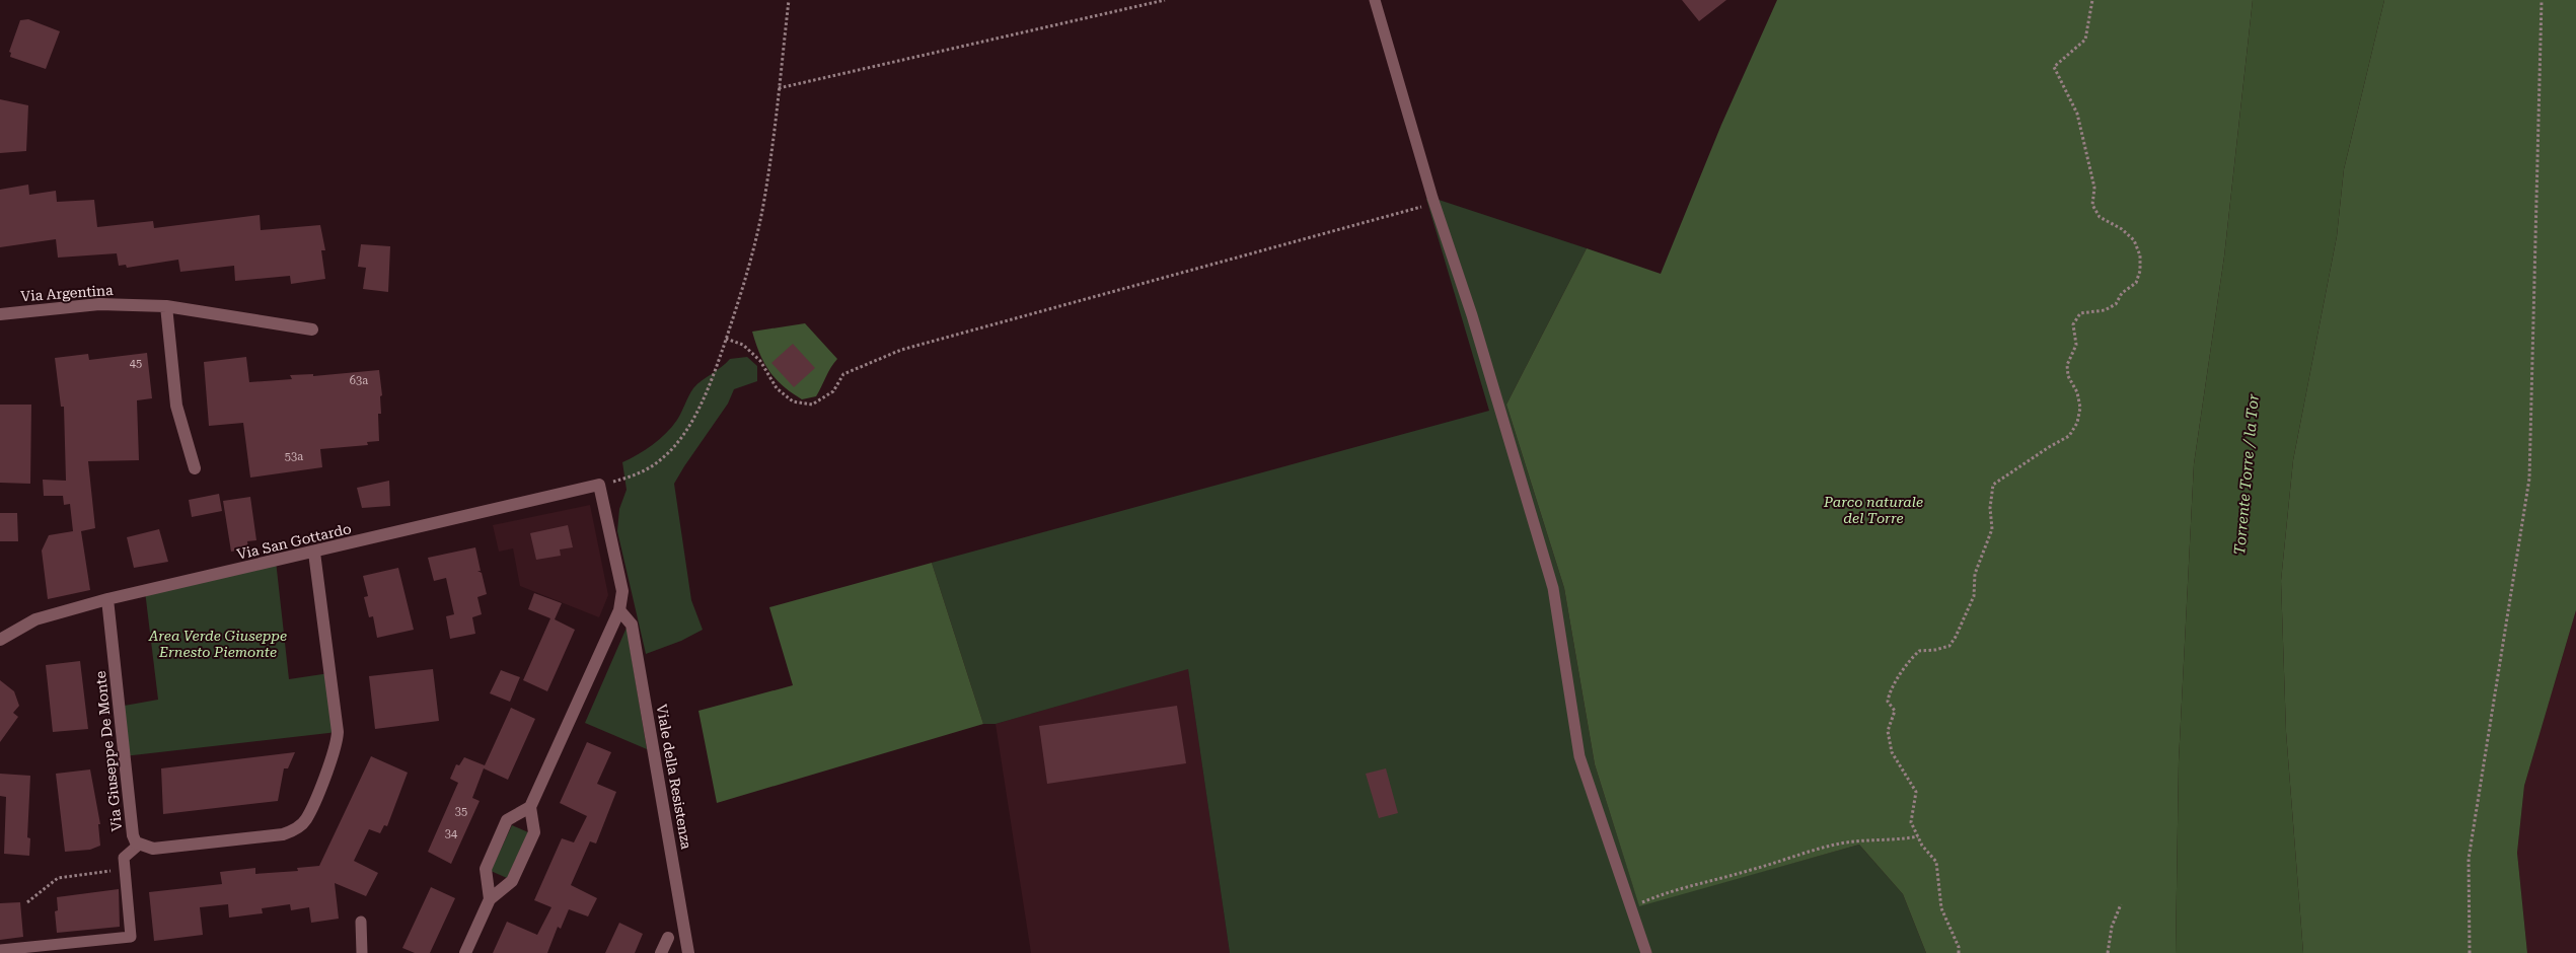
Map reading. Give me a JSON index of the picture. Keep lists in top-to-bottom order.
{
  "streets": {
    "street": [
      "Via Argentina",
      "Via San Gottardo",
      "Via Giuseppe De Monte",
      "Viale della Resistenza"
    ]
  },
  "crossings": [
    ["Via San Gottardo", "Via Giuseppe De Monte"],
    ["Via San Gottardo", "Viale della Resistenza"]
  ],
  "water": ["Torrente Torre / la Tor"],
  "parks": ["Parco naturale del Torre", "Area Verde Giuseppe Ernesto Piemonte"],
  "house_numbers": [
    "45",
    "63a",
    "53a",
    "35",
    "34"
  ]
}
